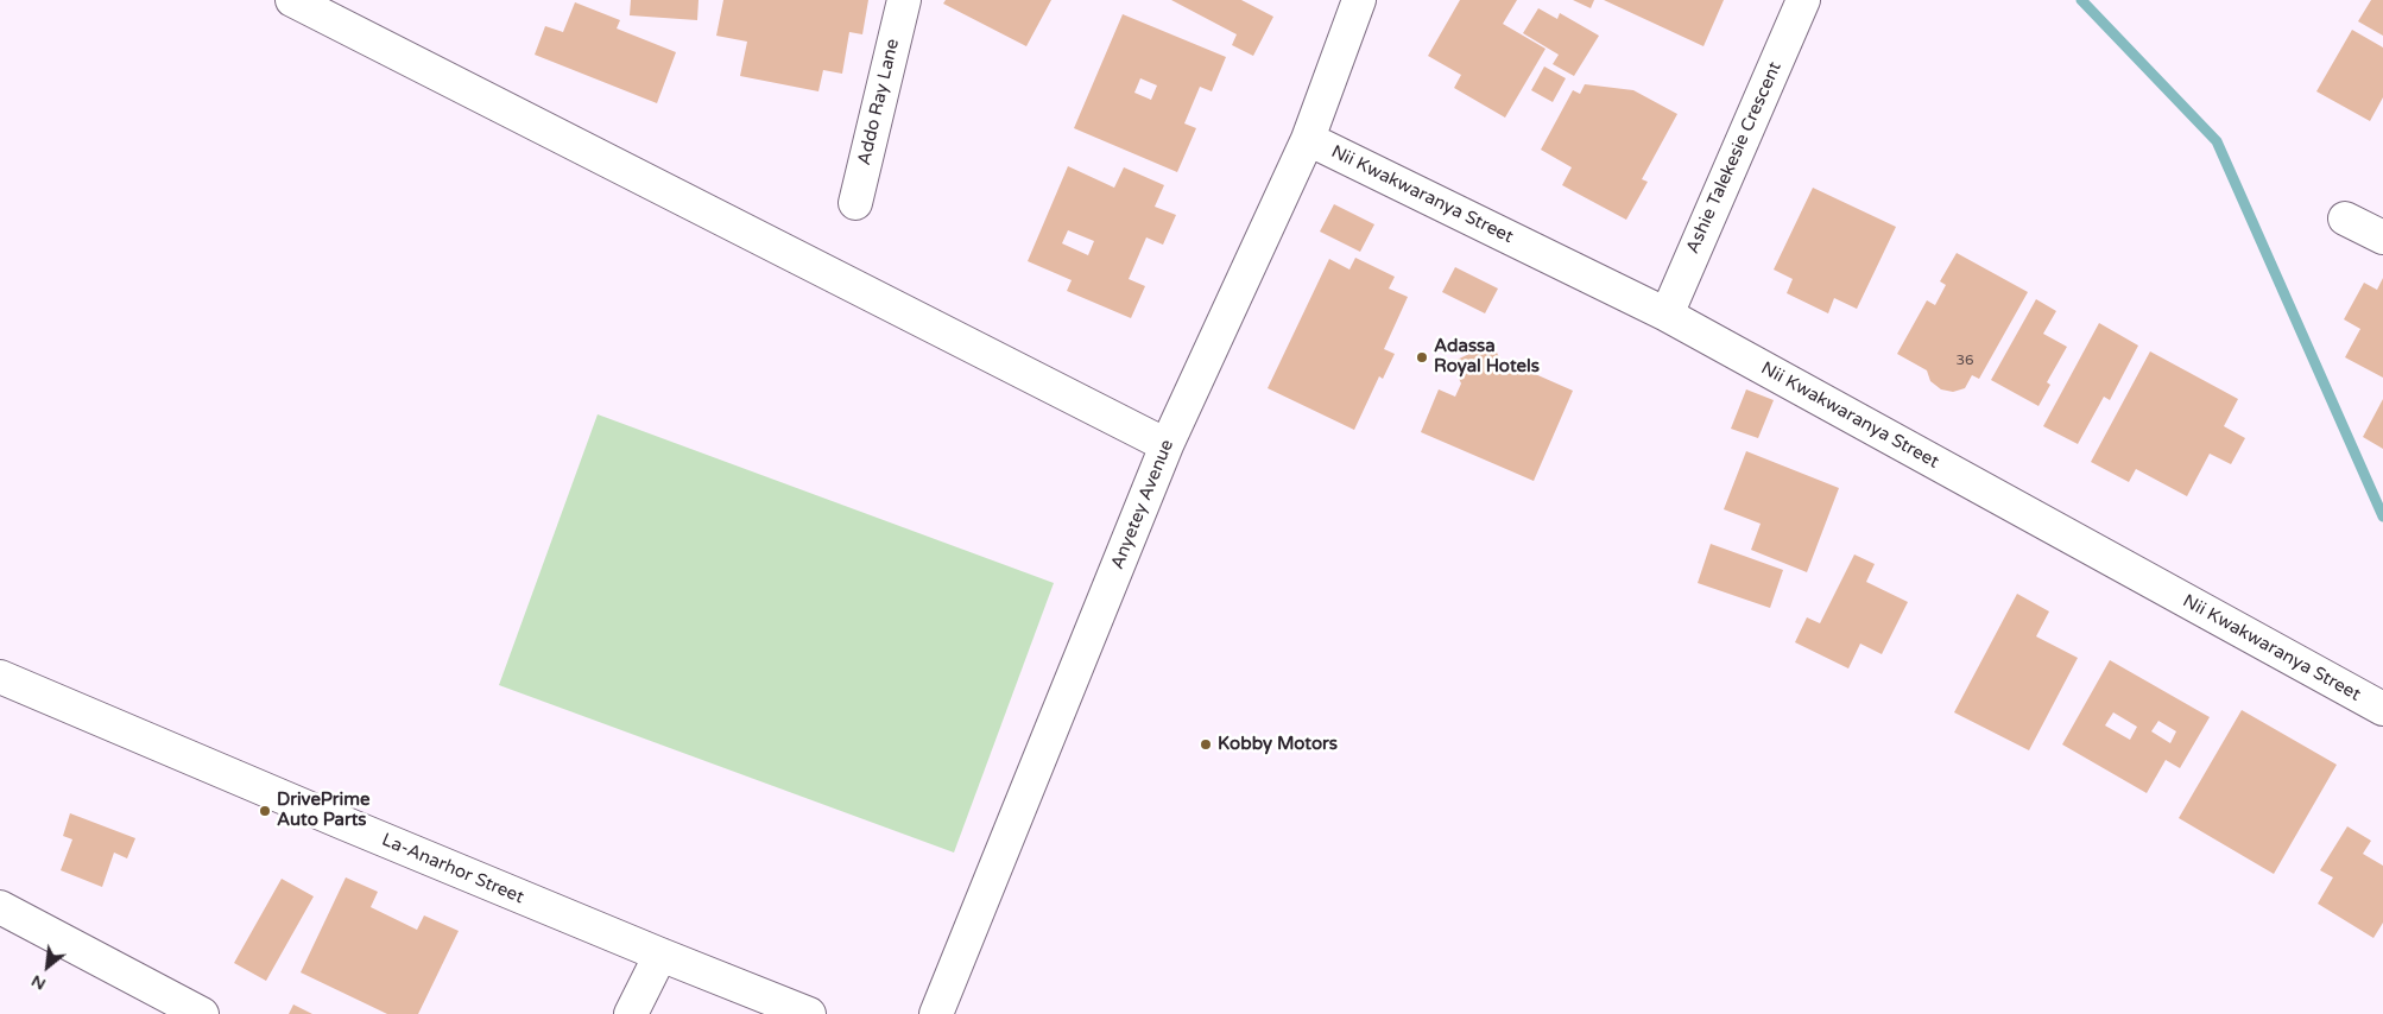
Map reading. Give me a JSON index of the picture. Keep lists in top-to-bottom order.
{
  "streets": {
    "street": [
      "Addo Ray Lane",
      "Ashie Talekesie Crescent",
      "Nii Kwakwaranya Street",
      "Anyetey Avenue",
      "La-Anarhor Street"
    ]
  },
  "crossings": [
    ["Ashie Talekesie Crescent", "Nii Kwakwaranya Street"],
    ["Nii Kwakwaranya Street", "Anyetey Avenue"]
  ],
  "places": ["Adassa Royal Hotels", "Kobby Motors", "DrivePrime Auto Parts"],
  "house_numbers": ["36"],
  "north": "bottom left"
}
